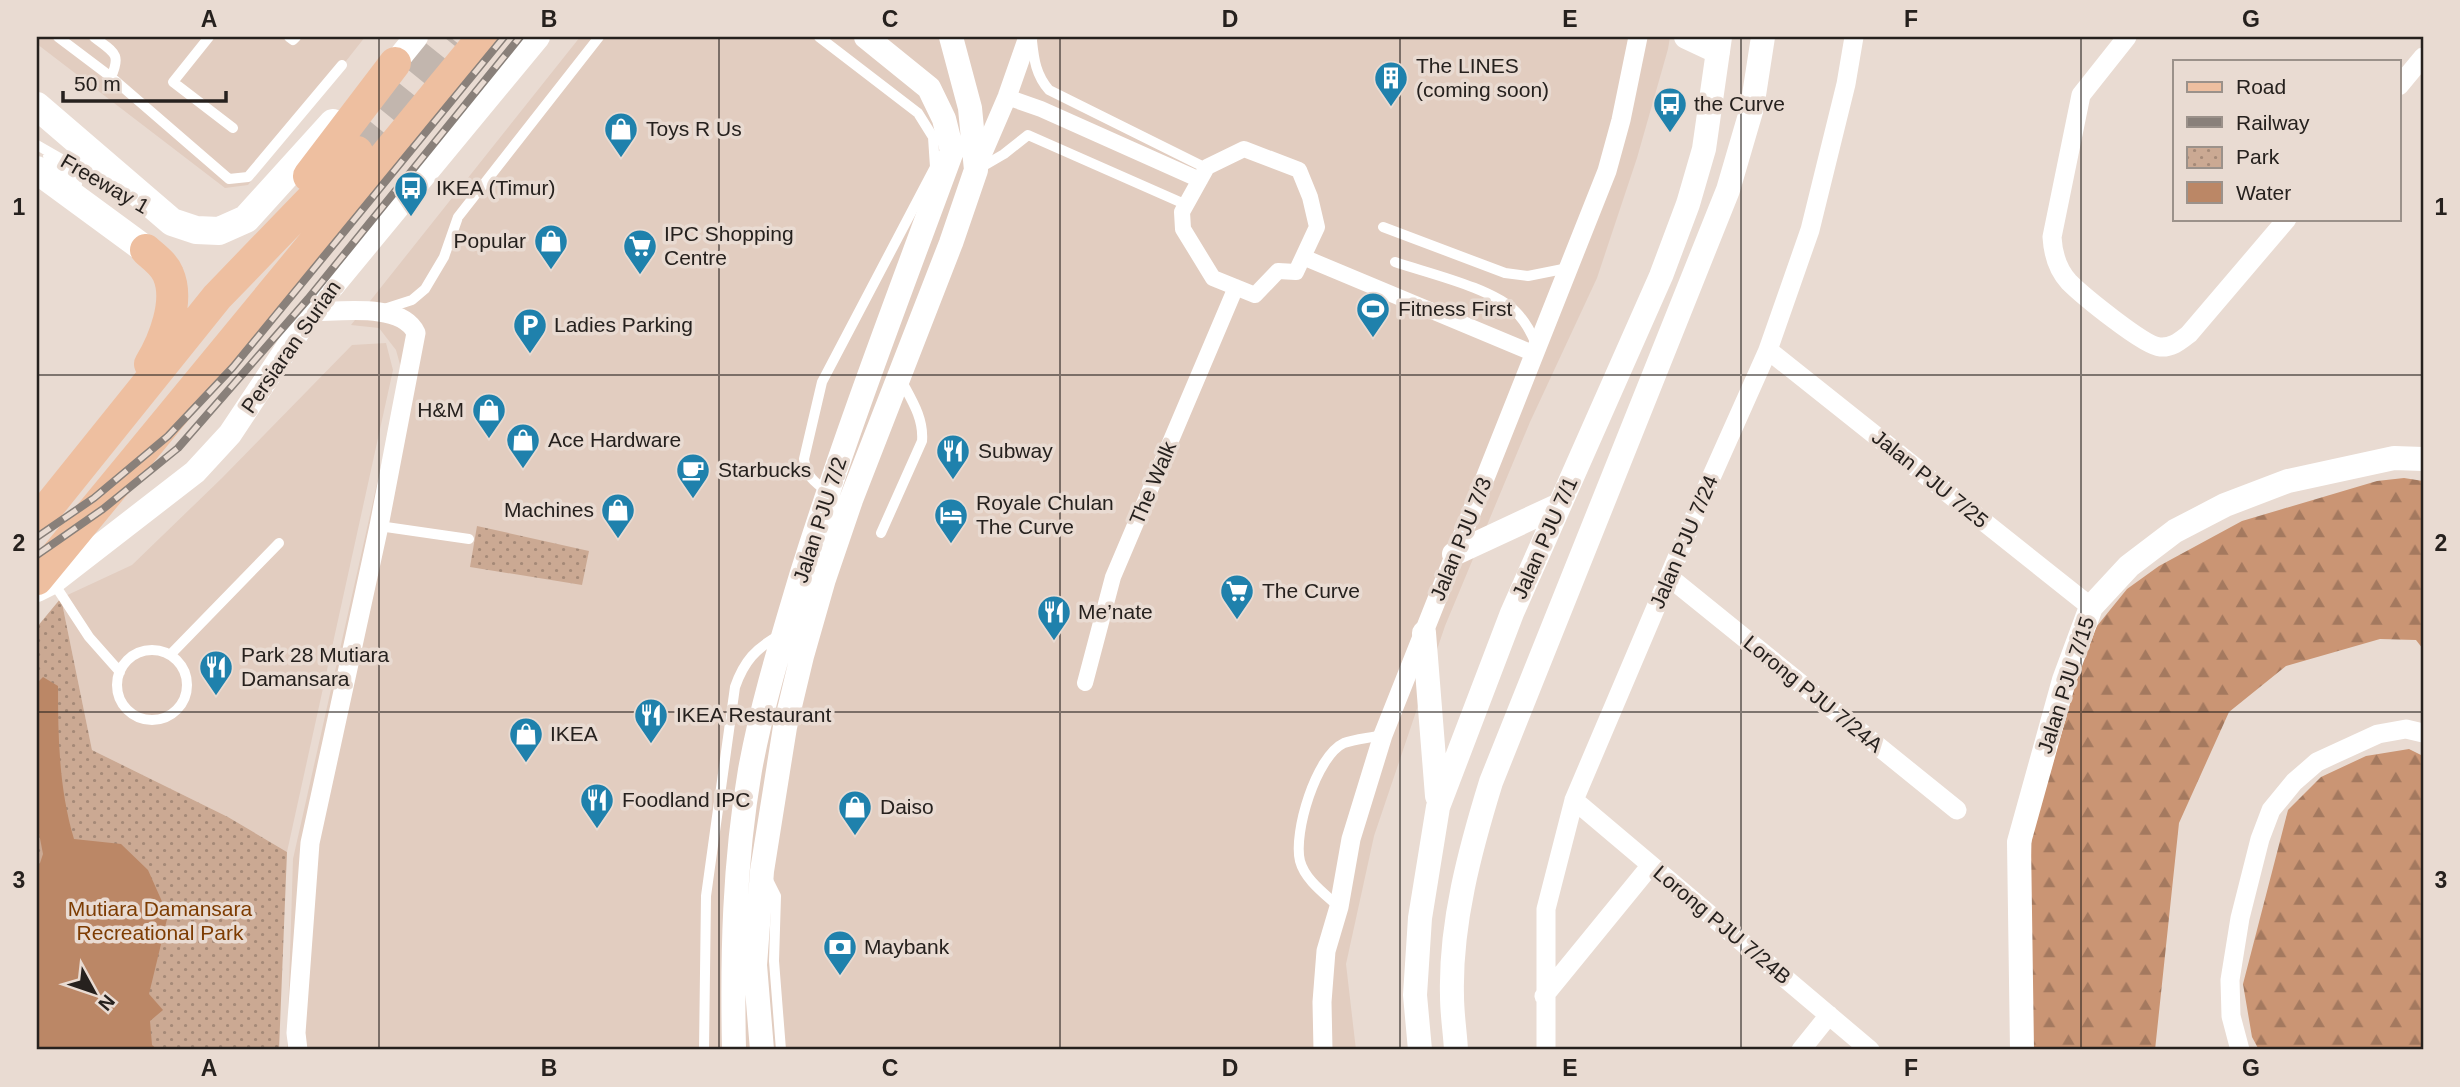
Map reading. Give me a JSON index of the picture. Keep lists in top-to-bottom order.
{
  "streets": {
    "main road": ["Persiaran Surian"],
    "street": [
      "Jalan PJU 7/25",
      "The Walk",
      "Jalan PJU 7/2",
      "Jalan PJU 7/1",
      "Jalan PJU 7/3",
      "Jalan PJU 7/24",
      "Jalan PJU 7/15",
      "Lorong PJU 7/24A",
      "Lorong PJU 7/24B"
    ],
    "lane": ["Freeway 1"]
  },
  "crossings": [
    ["Jalan PJU 7/25", "Jalan PJU 7/24"],
    ["Jalan PJU 7/25", "Jalan PJU 7/15"],
    ["Jalan PJU 7/24", "Lorong PJU 7/24A"],
    ["Jalan PJU 7/24", "Lorong PJU 7/24B"]
  ],
  "parks": ["Mutiara Damansara Recreational Park"],
  "places": {
    "building": ["The LINES (coming soon)"],
    "bus stop": ["the Curve", "IKEA (Timur)"],
    "shop": [
      "Toys R Us",
      "Popular",
      "H&M",
      "Ace Hardware",
      "Machines",
      "IKEA",
      "Daiso"
    ],
    "supermarket": ["IPC Shopping Centre", "The Curve"],
    "sports": ["Fitness First"],
    "parking": ["Ladies Parking"],
    "restaurant": [
      "Subway",
      "Me’nate",
      "Park 28 Mutiara Damansara",
      "IKEA Restaurant",
      "Foodland IPC"
    ],
    "cafe": ["Starbucks"],
    "hotel": ["Royale Chulan The Curve"],
    "bank": ["Maybank"]
  },
  "legend": [
    "Road",
    "Railway",
    "Park",
    "Water"
  ],
  "scale_bar": "50 m",
  "north": "bottom right",
  "grid": {
    "columns": [
      "A",
      "B",
      "C",
      "D",
      "E",
      "F",
      "G"
    ],
    "rows": ["1", "2", "3"]
  }
}
